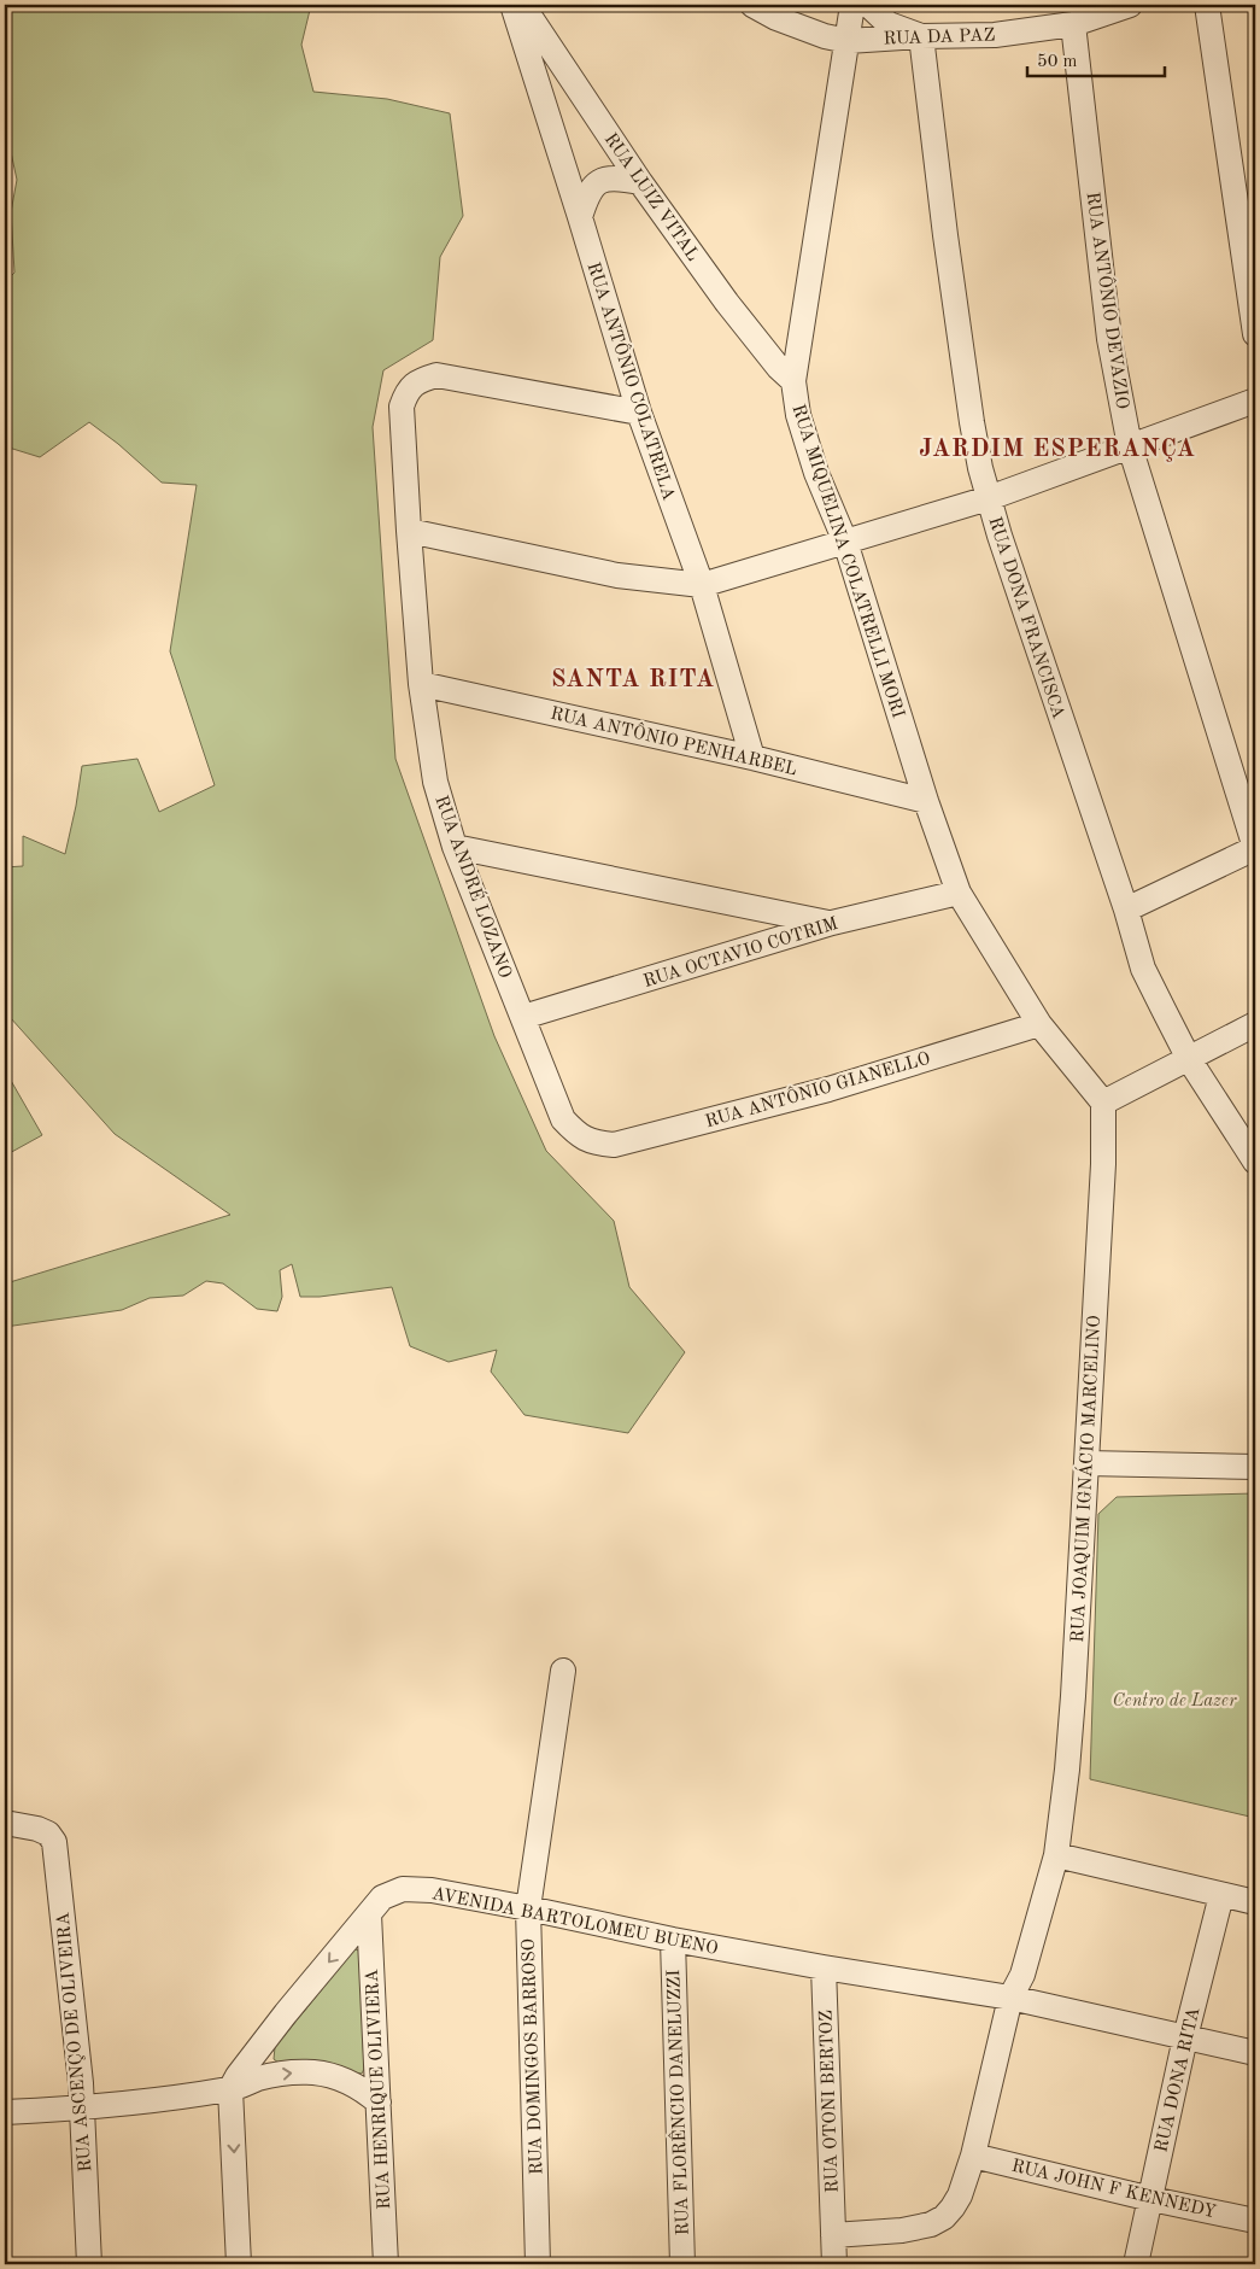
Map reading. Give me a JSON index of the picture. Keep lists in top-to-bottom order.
{
  "streets": {
    "street": [
      "RUA DA PAZ",
      "RUA LUIZ VITAL",
      "RUA ANTÔNIO DEVAZIO",
      "RUA ANTÔNIO COLATRELA",
      "RUA MIQUELINA COLATRELLI MORI",
      "RUA DONA FRANCISCA",
      "RUA ANTÔNIO PENHARBEL",
      "RUA ANDRÉ LOZANO",
      "RUA OCTAVIO COTRIM",
      "RUA ANTÔNIO GIANELLO",
      "RUA JOAQUIM IGNÁCIO MARCELINO",
      "AVENIDA BARTOLOMEU BUENO",
      "RUA ASCENÇO DE OLIVEIRA",
      "RUA DOMINGOS BARROSO",
      "RUA DONA RITA",
      "RUA HENRIQUE OLIVIERA",
      "RUA OTONI BERTOZ",
      "RUA FLORÊNCIO DANELUZZI",
      "RUA JOHN F KENNEDY"
    ]
  },
  "crossings": [
    ["RUA DA PAZ", "RUA ANTÔNIO DEVAZIO"],
    ["RUA DA PAZ", "RUA MIQUELINA COLATRELLI MORI"],
    ["RUA DA PAZ", "RUA DONA FRANCISCA"],
    ["RUA LUIZ VITAL", "RUA MIQUELINA COLATRELLI MORI"],
    ["RUA ANTÔNIO COLATRELA", "RUA ANTÔNIO PENHARBEL"],
    ["RUA ANTÔNIO COLATRELA", "RUA ANDRÉ LOZANO"],
    ["RUA MIQUELINA COLATRELLI MORI", "RUA ANTÔNIO PENHARBEL"],
    ["RUA MIQUELINA COLATRELLI MORI", "RUA OCTAVIO COTRIM"],
    ["RUA MIQUELINA COLATRELLI MORI", "RUA ANTÔNIO GIANELLO"],
    ["RUA MIQUELINA COLATRELLI MORI", "RUA JOAQUIM IGNÁCIO MARCELINO"],
    ["RUA ANTÔNIO PENHARBEL", "RUA ANDRÉ LOZANO"],
    ["RUA ANDRÉ LOZANO", "RUA OCTAVIO COTRIM"],
    ["RUA ANDRÉ LOZANO", "RUA ANTÔNIO GIANELLO"],
    ["RUA JOAQUIM IGNÁCIO MARCELINO", "AVENIDA BARTOLOMEU BUENO"],
    ["RUA JOAQUIM IGNÁCIO MARCELINO", "RUA OTONI BERTOZ"],
    ["RUA JOAQUIM IGNÁCIO MARCELINO", "RUA JOHN F KENNEDY"],
    ["AVENIDA BARTOLOMEU BUENO", "RUA DOMINGOS BARROSO"],
    ["AVENIDA BARTOLOMEU BUENO", "RUA DONA RITA"],
    ["AVENIDA BARTOLOMEU BUENO", "RUA HENRIQUE OLIVIERA"],
    ["AVENIDA BARTOLOMEU BUENO", "RUA OTONI BERTOZ"],
    ["AVENIDA BARTOLOMEU BUENO", "RUA FLORÊNCIO DANELUZZI"],
    ["RUA DONA RITA", "RUA JOHN F KENNEDY"]
  ],
  "districts": ["JARDIM ESPERANÇA", "SANTA RITA"],
  "parks": ["Centro de Lazer"],
  "scale_bar": "50 m"
}
